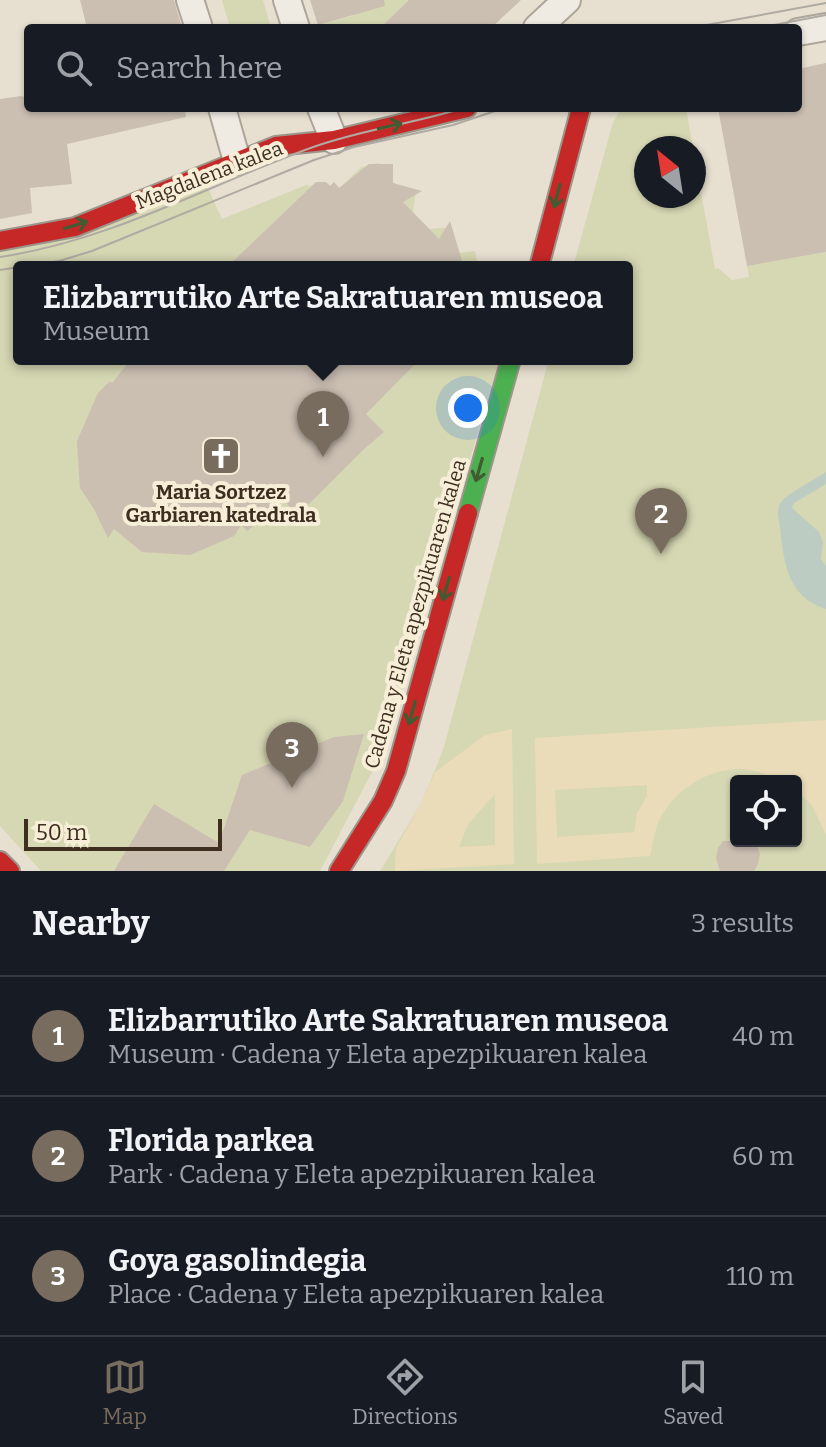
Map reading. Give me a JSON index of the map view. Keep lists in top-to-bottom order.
{
  "streets": {
    "street": ["Magdalena kalea", "Cadena y Eleta apezpikuaren kalea"]
  },
  "one_way": ["Magdalena kalea", "Cadena y Eleta apezpikuaren kalea"],
  "places": {
    "church": ["Maria Sortzez Garbiaren katedrala"]
  },
  "scale_bar": "50 m",
  "north": "top left",
  "page": {
    "search": "Search here",
    "popup": ["Elizbarrutiko Arte Sakratuaren museoa", "Museum"],
    "pins": ["1", "2", "3"],
    "scale": "50 m",
    "heading": ["Nearby", "3 results"],
    "list": [
      {
        "mark": "1",
        "name": "Elizbarrutiko Arte Sakratuaren museoa",
        "note": "Museum · Cadena y Eleta apezpikuaren kalea",
        "value": "40 m"
      },
      {
        "mark": "2",
        "name": "Florida parkea",
        "note": "Park · Cadena y Eleta apezpikuaren kalea",
        "value": "60 m"
      },
      {
        "mark": "3",
        "name": "Goya gasolindegia",
        "note": "Place · Cadena y Eleta apezpikuaren kalea",
        "value": "110 m"
      }
    ],
    "nav": ["Map", "Directions", "Saved"]
  }
}
